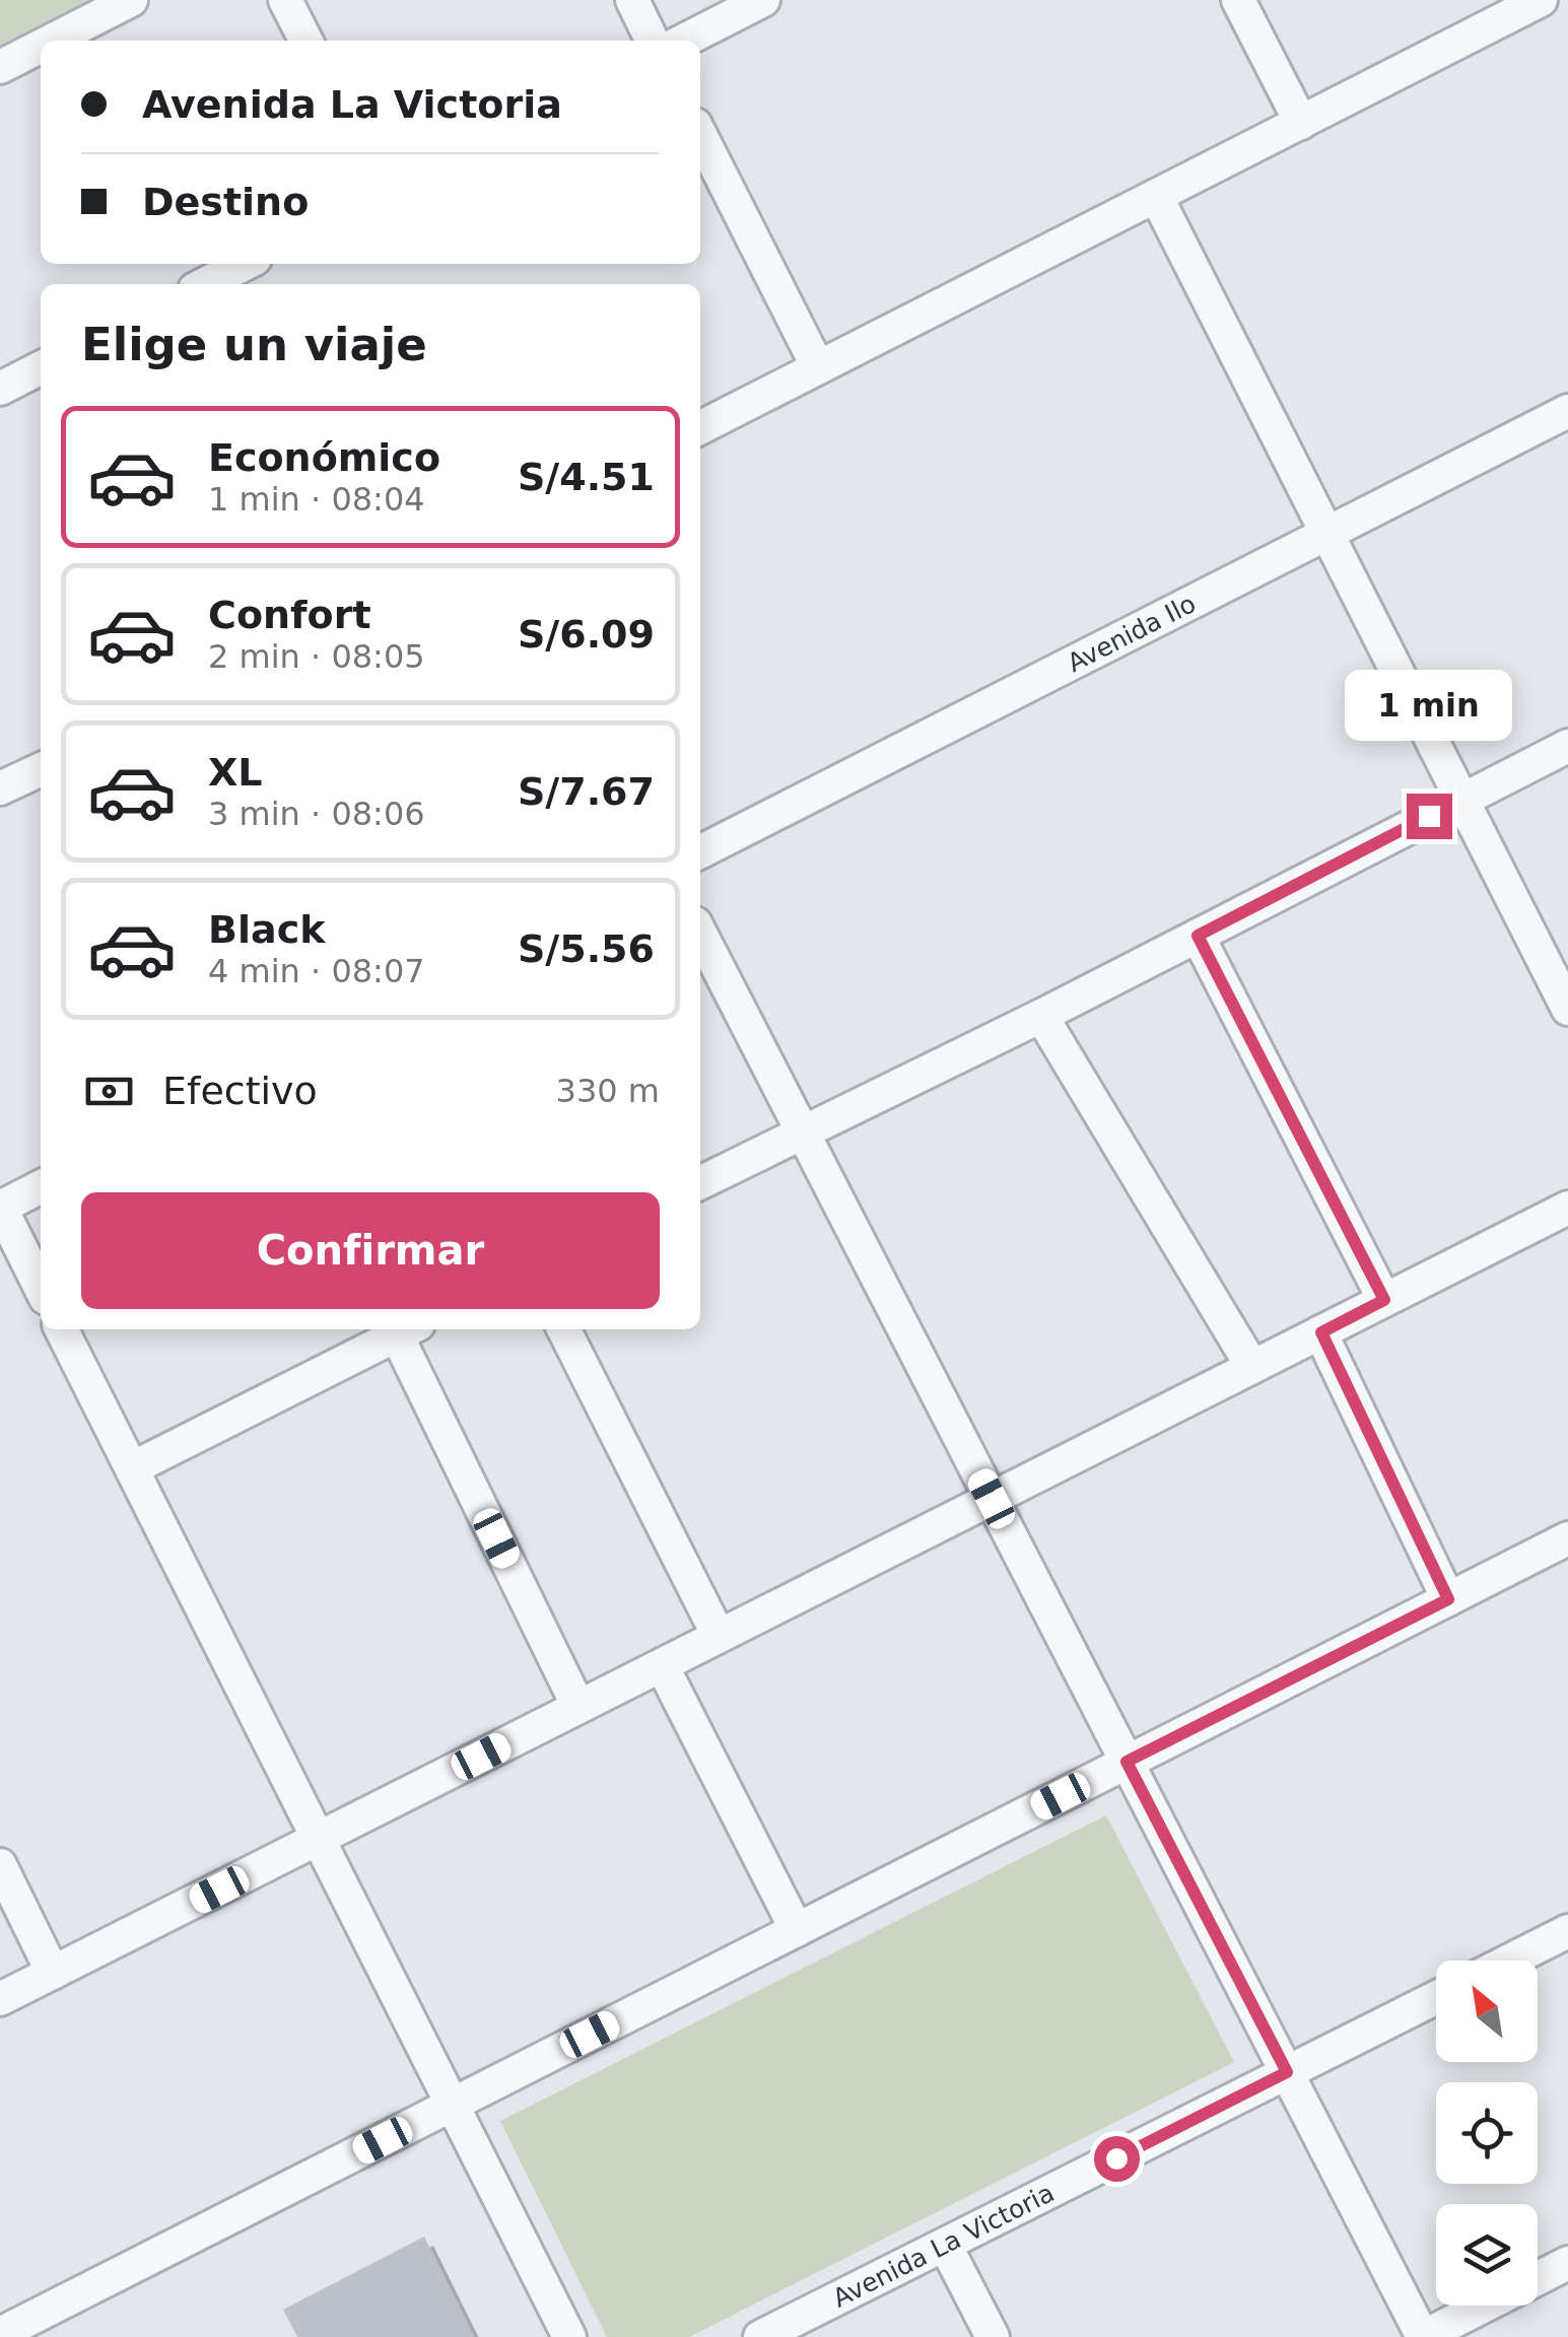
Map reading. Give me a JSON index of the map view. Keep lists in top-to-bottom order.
{
  "streets": {
    "street": ["Avenida Ilo", "Avenida La Victoria"]
  },
  "north": "top left",
  "page": {
    "banner": ["Avenida La Victoria", "Destino"],
    "heading": "Elige un viaje",
    "list": [
      {
        "name": "Económico",
        "note": "1 min · 08:04",
        "value": "S/4.51"
      },
      {
        "name": "Confort",
        "note": "2 min · 08:05",
        "value": "S/6.09"
      },
      {
        "name": "XL",
        "note": "3 min · 08:06",
        "value": "S/7.67"
      },
      {
        "name": "Black",
        "note": "4 min · 08:07",
        "value": "S/5.56"
      }
    ],
    "bubble": "1 min",
    "pay": ["Efectivo", "330 m"],
    "buttons": "Confirmar"
  }
}
